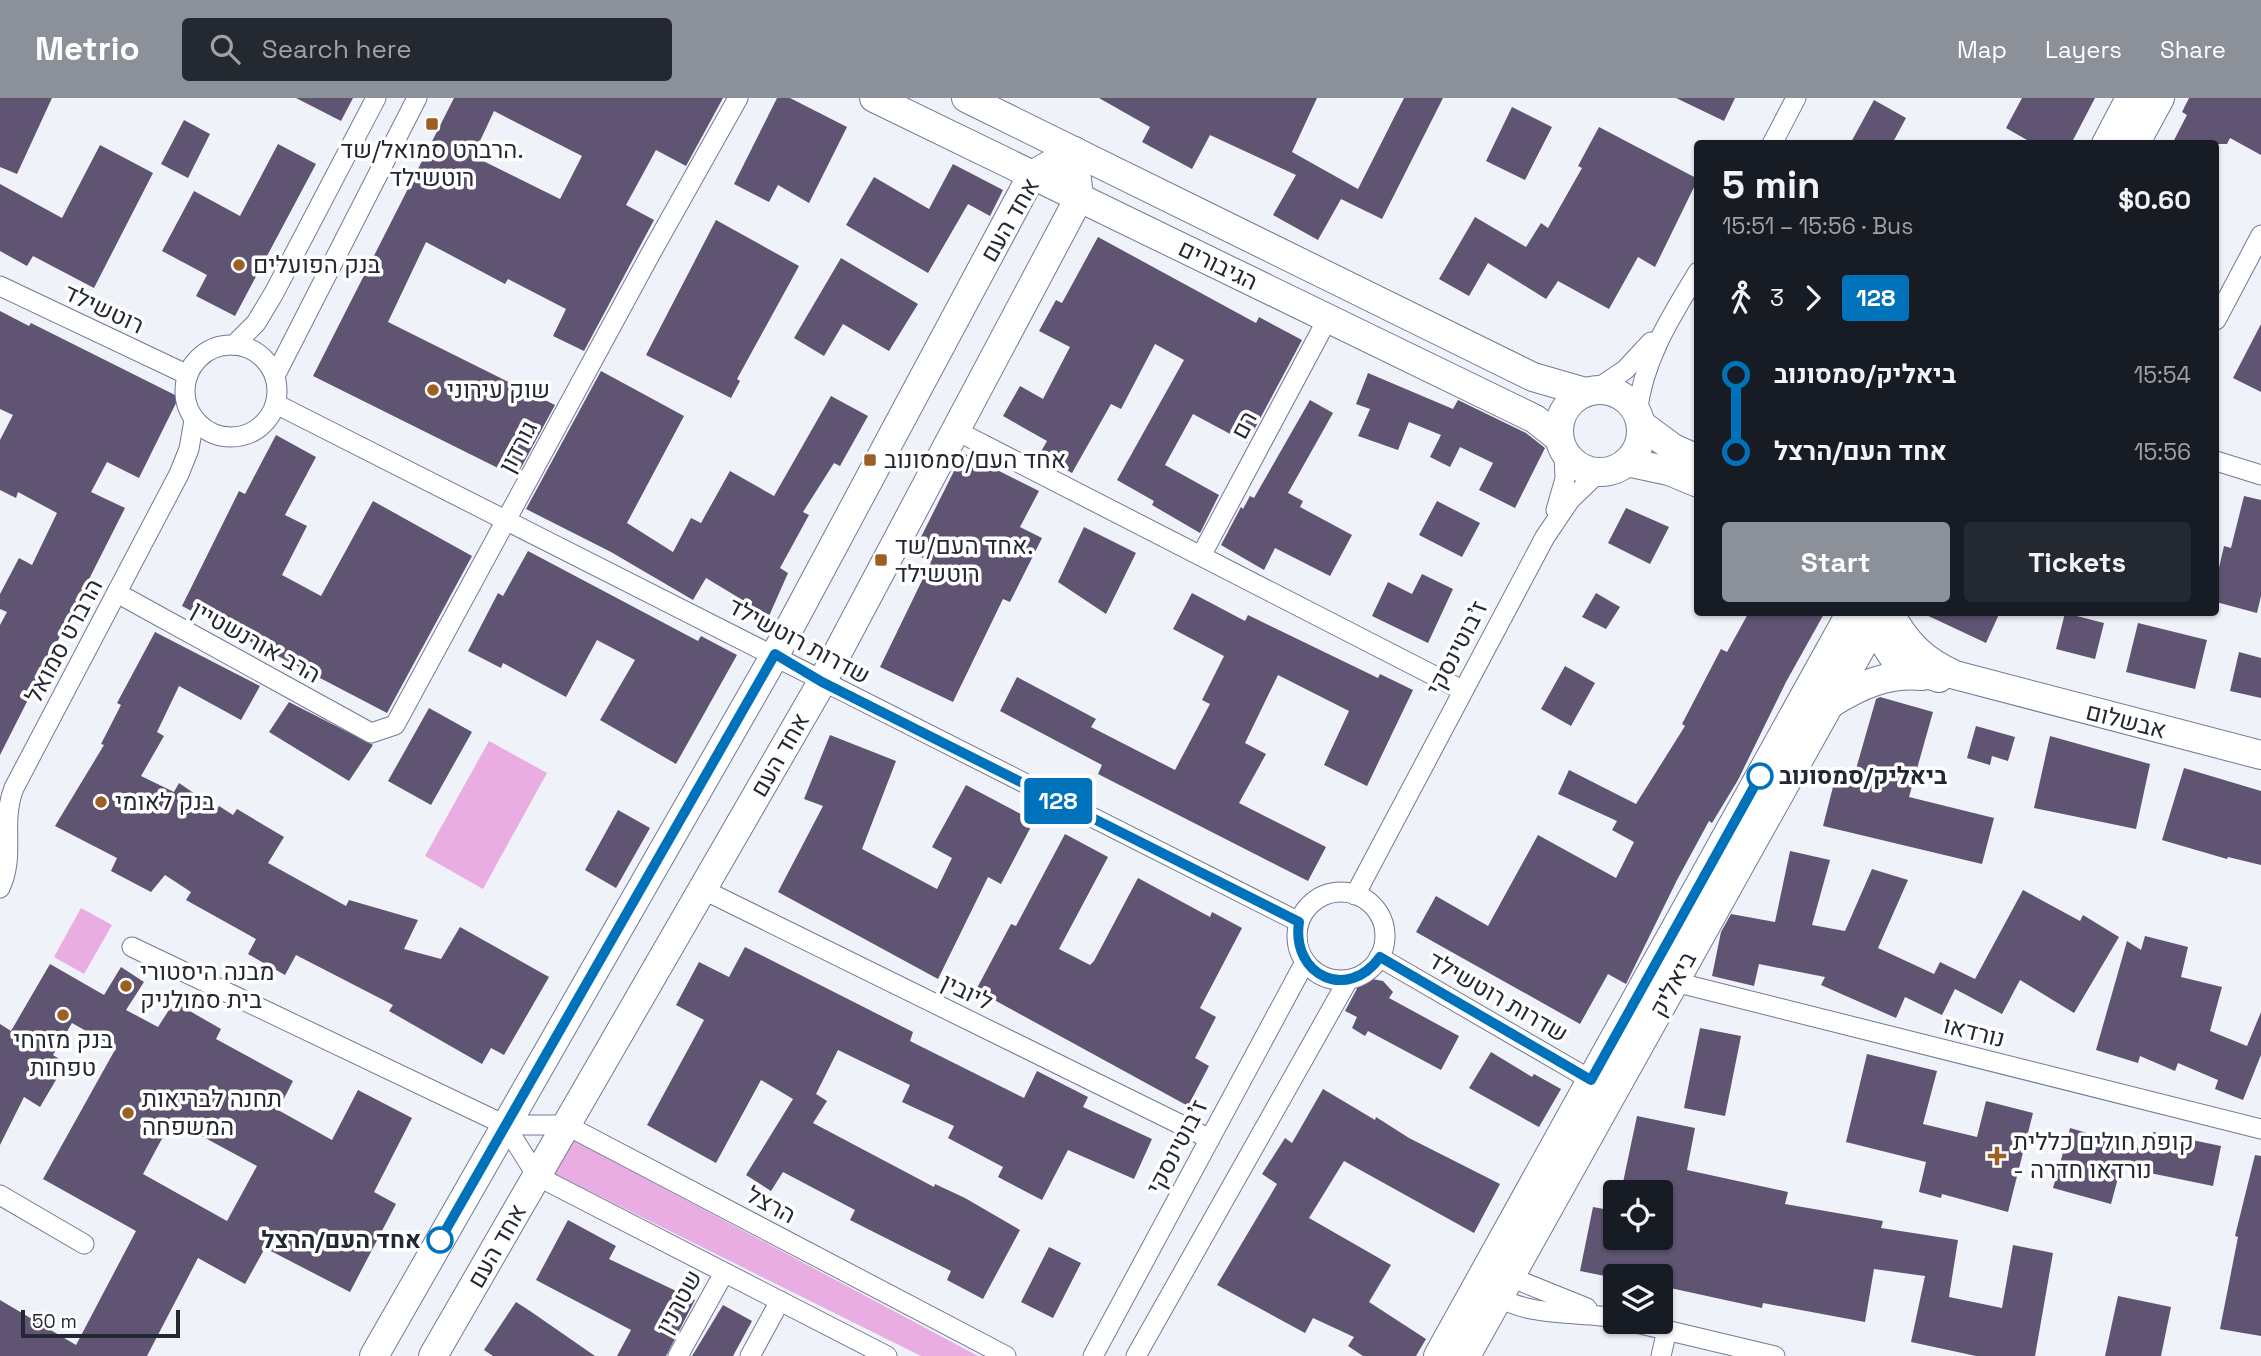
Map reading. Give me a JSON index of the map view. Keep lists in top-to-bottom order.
{
  "streets": {
    "street": [
      "אחד העם",
      "הגיבורים",
      "רוטשילד",
      "רם",
      "גורדון",
      "הרברט סמואל",
      "שדרות רוטשילד",
      "הרב אורנשטיין",
      "ז'בוטינסקי",
      "אבשלום",
      "ביאליק",
      "ליובין",
      "נורדאו",
      "הרצל",
      "שטרנין"
    ]
  },
  "crossings": [
    ["אחד העם", "הגיבורים"],
    ["אחד העם", "שדרות רוטשילד"],
    ["אחד העם", "ליובין"],
    ["אחד העם", "הרצל"],
    ["הגיבורים", "רם"],
    ["הגיבורים", "ז'בוטינסקי"],
    ["רוטשילד", "הרברט סמואל"],
    ["רוטשילד", "שדרות רוטשילד"],
    ["גורדון", "שדרות רוטשילד"],
    ["גורדון", "הרב אורנשטיין"],
    ["הרברט סמואל", "שדרות רוטשילד"],
    ["הרברט סמואל", "הרב אורנשטיין"],
    ["שדרות רוטשילד", "ז'בוטינסקי"],
    ["שדרות רוטשילד", "ביאליק"],
    ["ז'בוטינסקי", "ליובין"],
    ["אבשלום", "ביאליק"],
    ["ביאליק", "נורדאו"]
  ],
  "places": {
    "transit": ["הרברט סמואל/שד. רוטשילד", "אחד העם/סמסונוב", "אחד העם/שד. רוטשילד"],
    "other": [
      "בנק הפועלים",
      "שוק עירוני",
      "ביאליק/סמסונוב",
      "בנק לאומי",
      "מבנה היסטורי בית סמולניק",
      "בנק מזרחי טפחות",
      "תחנה לבריאות המשפחה",
      "אחד העם/הרצל"
    ],
    "health": ["קופת חולים כללית - נורדאו חדרה"]
  },
  "lines": ["bus line 128"],
  "scale_bar": "50 m",
  "page": {
    "header": "Metrio",
    "search": "Search here",
    "nav": ["Map", "Layers", "Share"],
    "on_map": "128",
    "heading": ["5 min", "15:51 – 15:56 · Bus", "$0.60"],
    "legs": ["3", "128"],
    "list": [
      {
        "name": "ביאליק/סמסונוב",
        "value": "15:54"
      },
      {
        "name": "אחד העם/הרצל",
        "value": "15:56"
      }
    ],
    "buttons": ["Start", "Tickets"],
    "scale": "50 m"
  }
}
